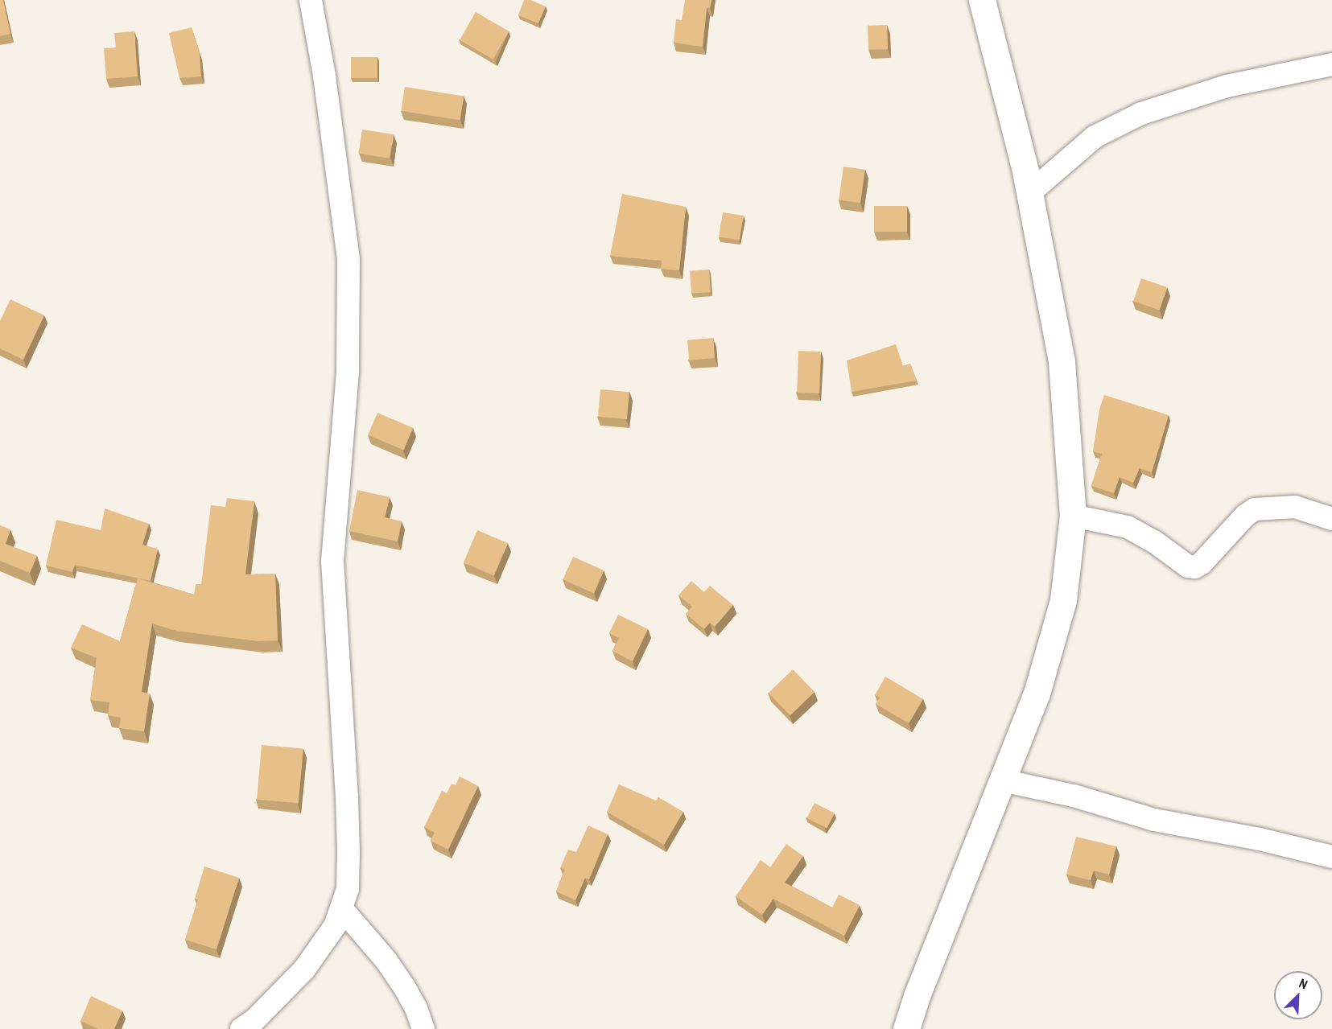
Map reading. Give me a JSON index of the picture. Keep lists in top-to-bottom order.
{
  "north": "top right"
}
